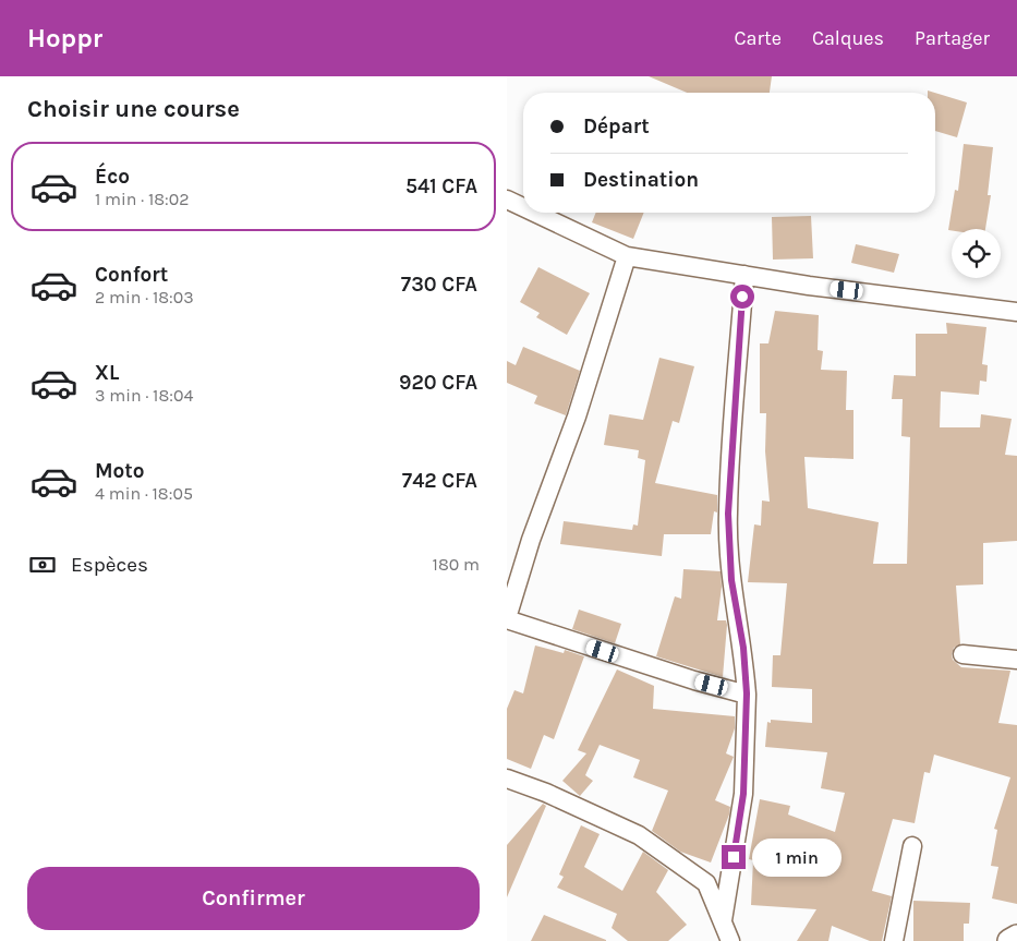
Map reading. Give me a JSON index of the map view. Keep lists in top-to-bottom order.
{
  "page": {
    "header": "Hoppr",
    "nav": ["Carte", "Calques", "Partager"],
    "heading": "Choisir une course",
    "banner": ["Départ", "Destination"],
    "list": [
      {
        "name": "Éco",
        "note": "1 min · 18:02",
        "value": "541 CFA"
      },
      {
        "name": "Confort",
        "note": "2 min · 18:03",
        "value": "730 CFA"
      },
      {
        "name": "XL",
        "note": "3 min · 18:04",
        "value": "920 CFA"
      },
      {
        "name": "Moto",
        "note": "4 min · 18:05",
        "value": "742 CFA"
      }
    ],
    "pay": ["Espèces", "180 m"],
    "bubble": "1 min",
    "buttons": "Confirmer"
  }
}
